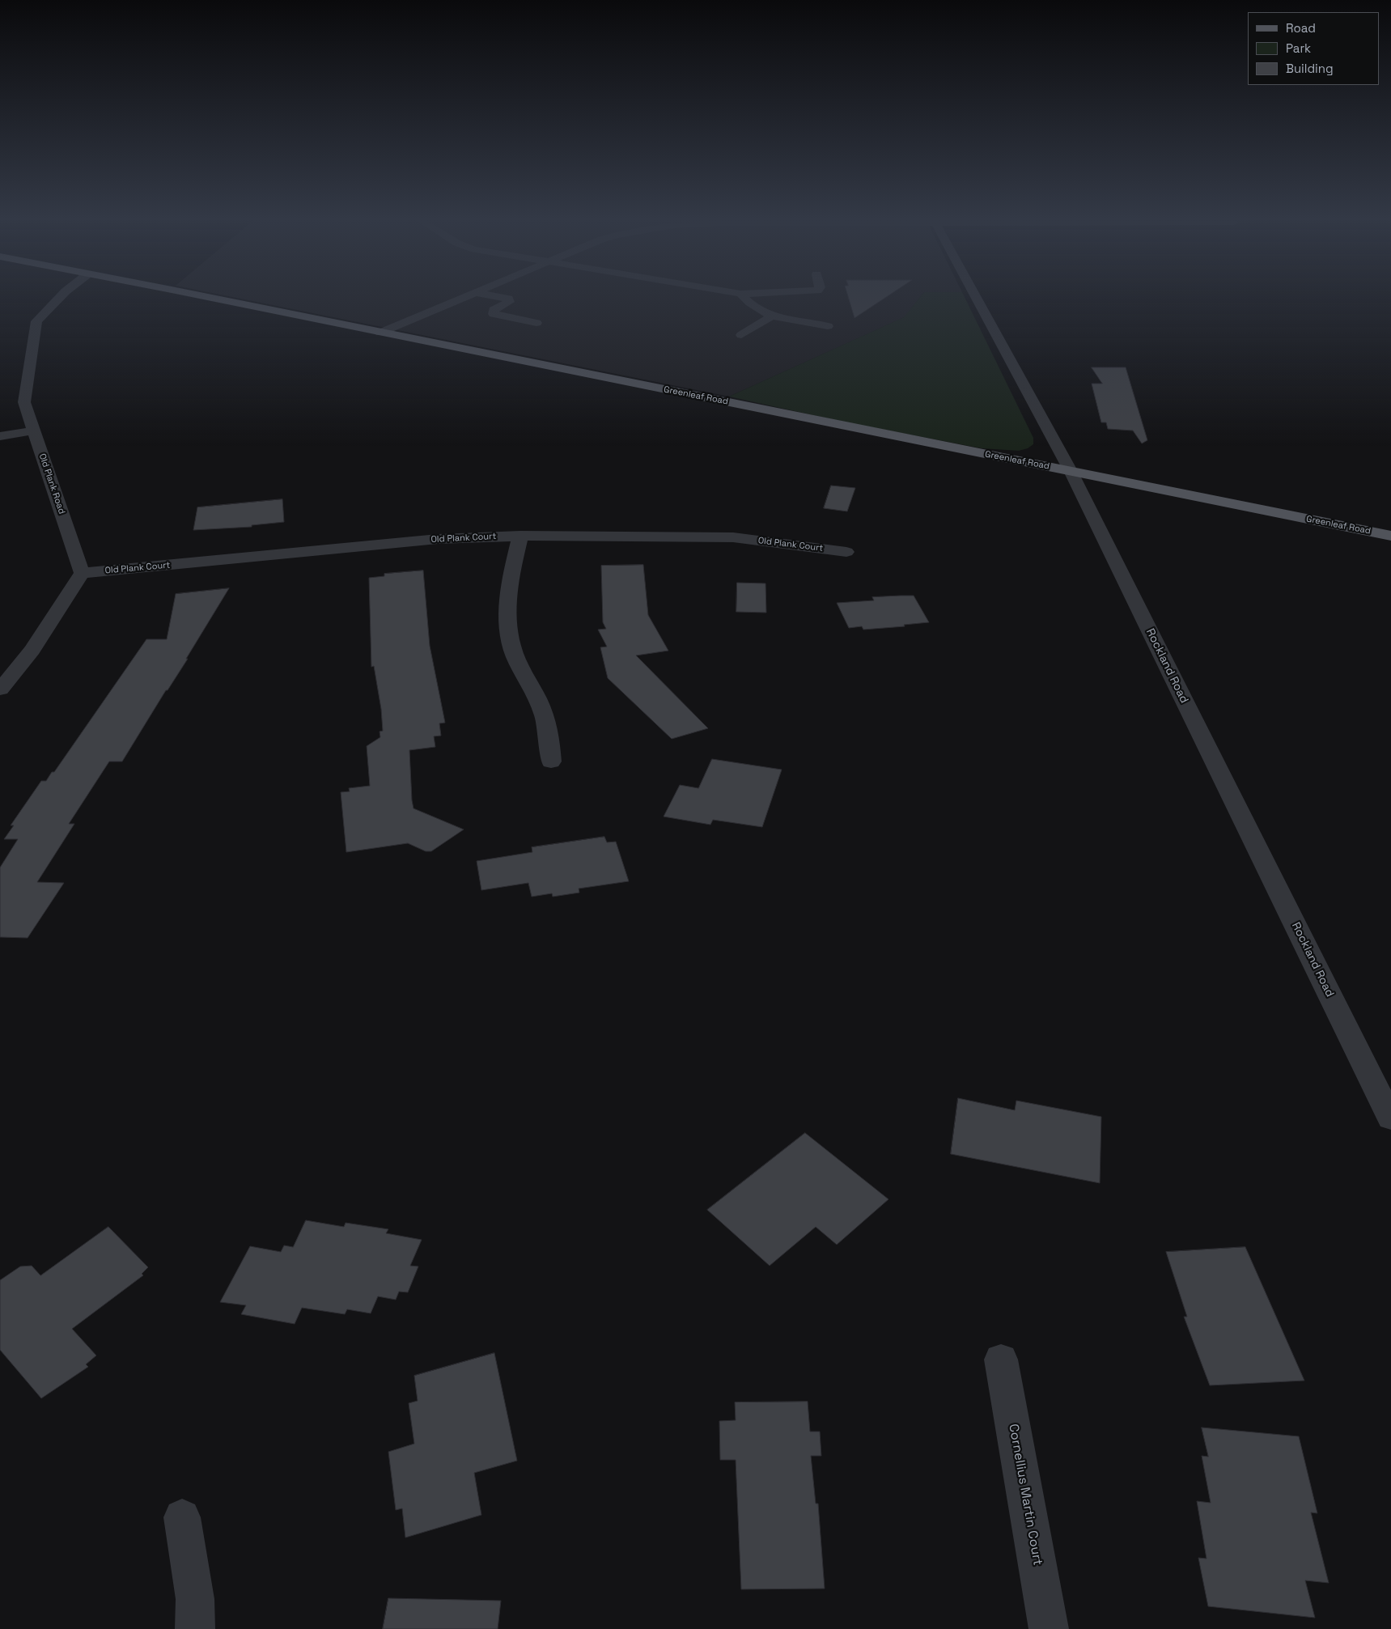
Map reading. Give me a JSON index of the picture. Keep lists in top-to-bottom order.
{
  "streets": {
    "main road": ["Greenleaf Road"],
    "street": [
      "Old Plank Road",
      "Old Plank Court",
      "Rockland Road",
      "Cornellius Martin Court"
    ]
  },
  "crossings": [
    ["Greenleaf Road", "Rockland Road"],
    ["Old Plank Road", "Old Plank Court"]
  ],
  "legend": ["Road", "Park", "Building"]
}
